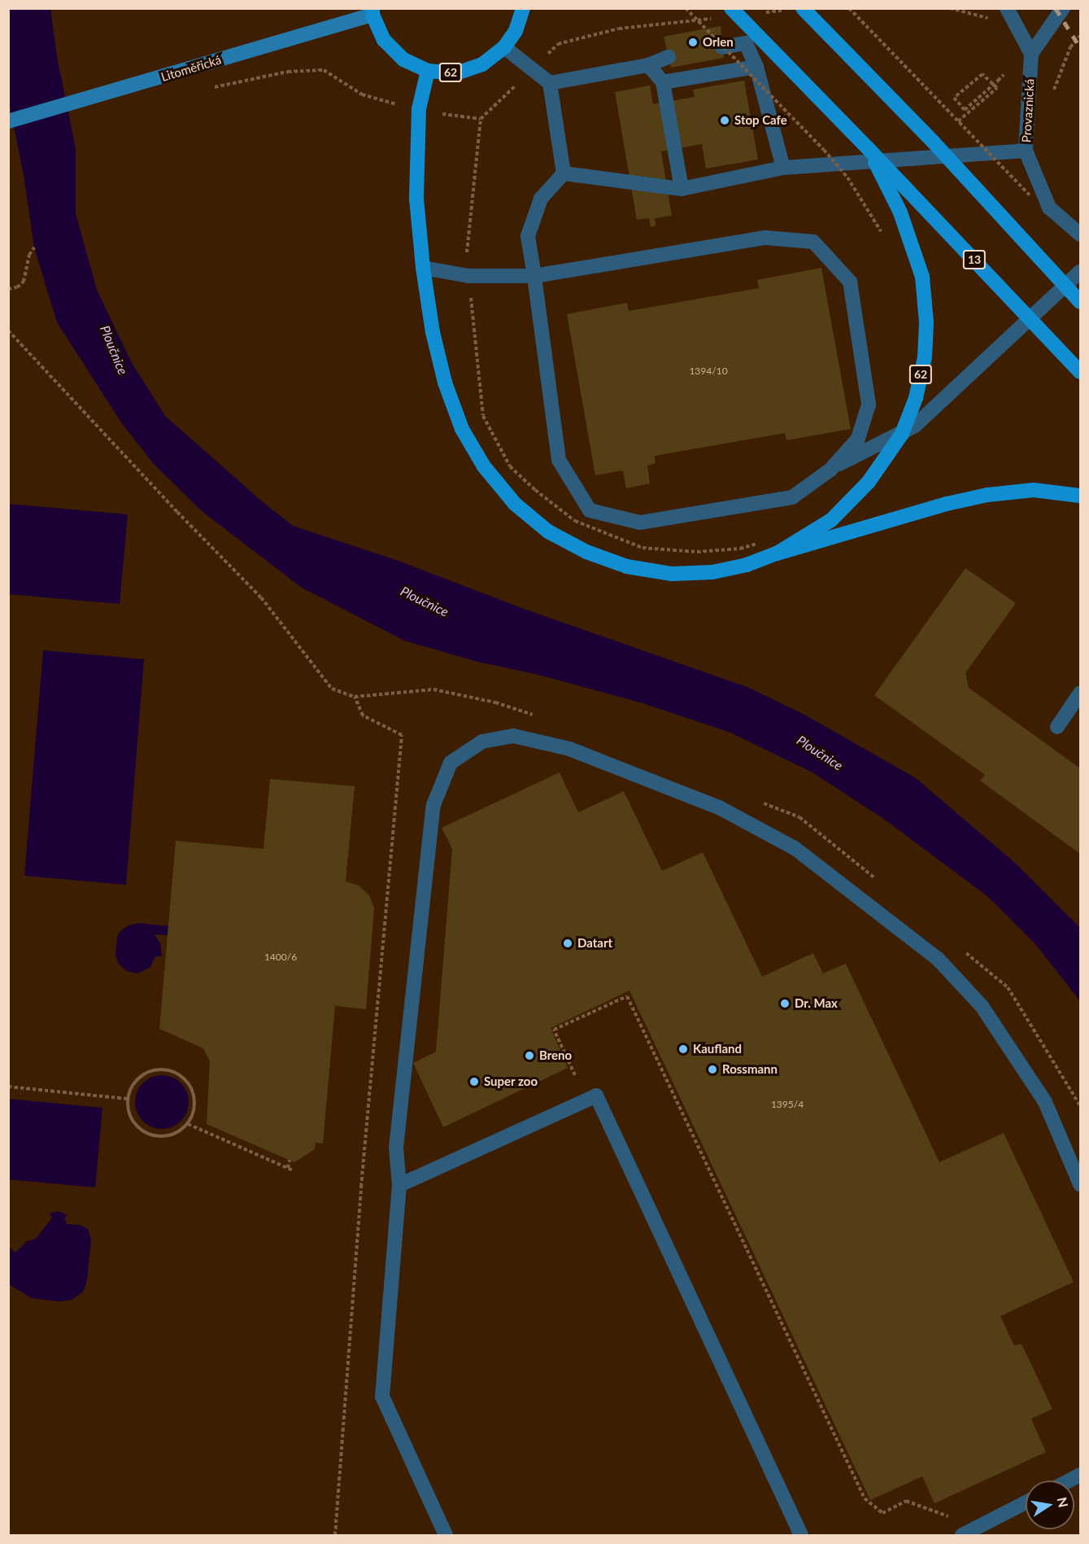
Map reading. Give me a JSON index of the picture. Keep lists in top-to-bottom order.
{
  "streets": {
    "main road": ["Litoměřická", "62", "13"],
    "street": ["Provaznická"]
  },
  "crossings": [
    ["Litoměřická", "62"],
    ["62", "13"]
  ],
  "water": ["Ploučnice"],
  "places": [
    "Orlen",
    "Stop Cafe",
    "Datart",
    "Dr. Max",
    "Kaufland",
    "Breno",
    "Rossmann",
    "Super zoo"
  ],
  "house_numbers": ["1394/10", "1400/6", "1395/4"],
  "north": "right"
}
